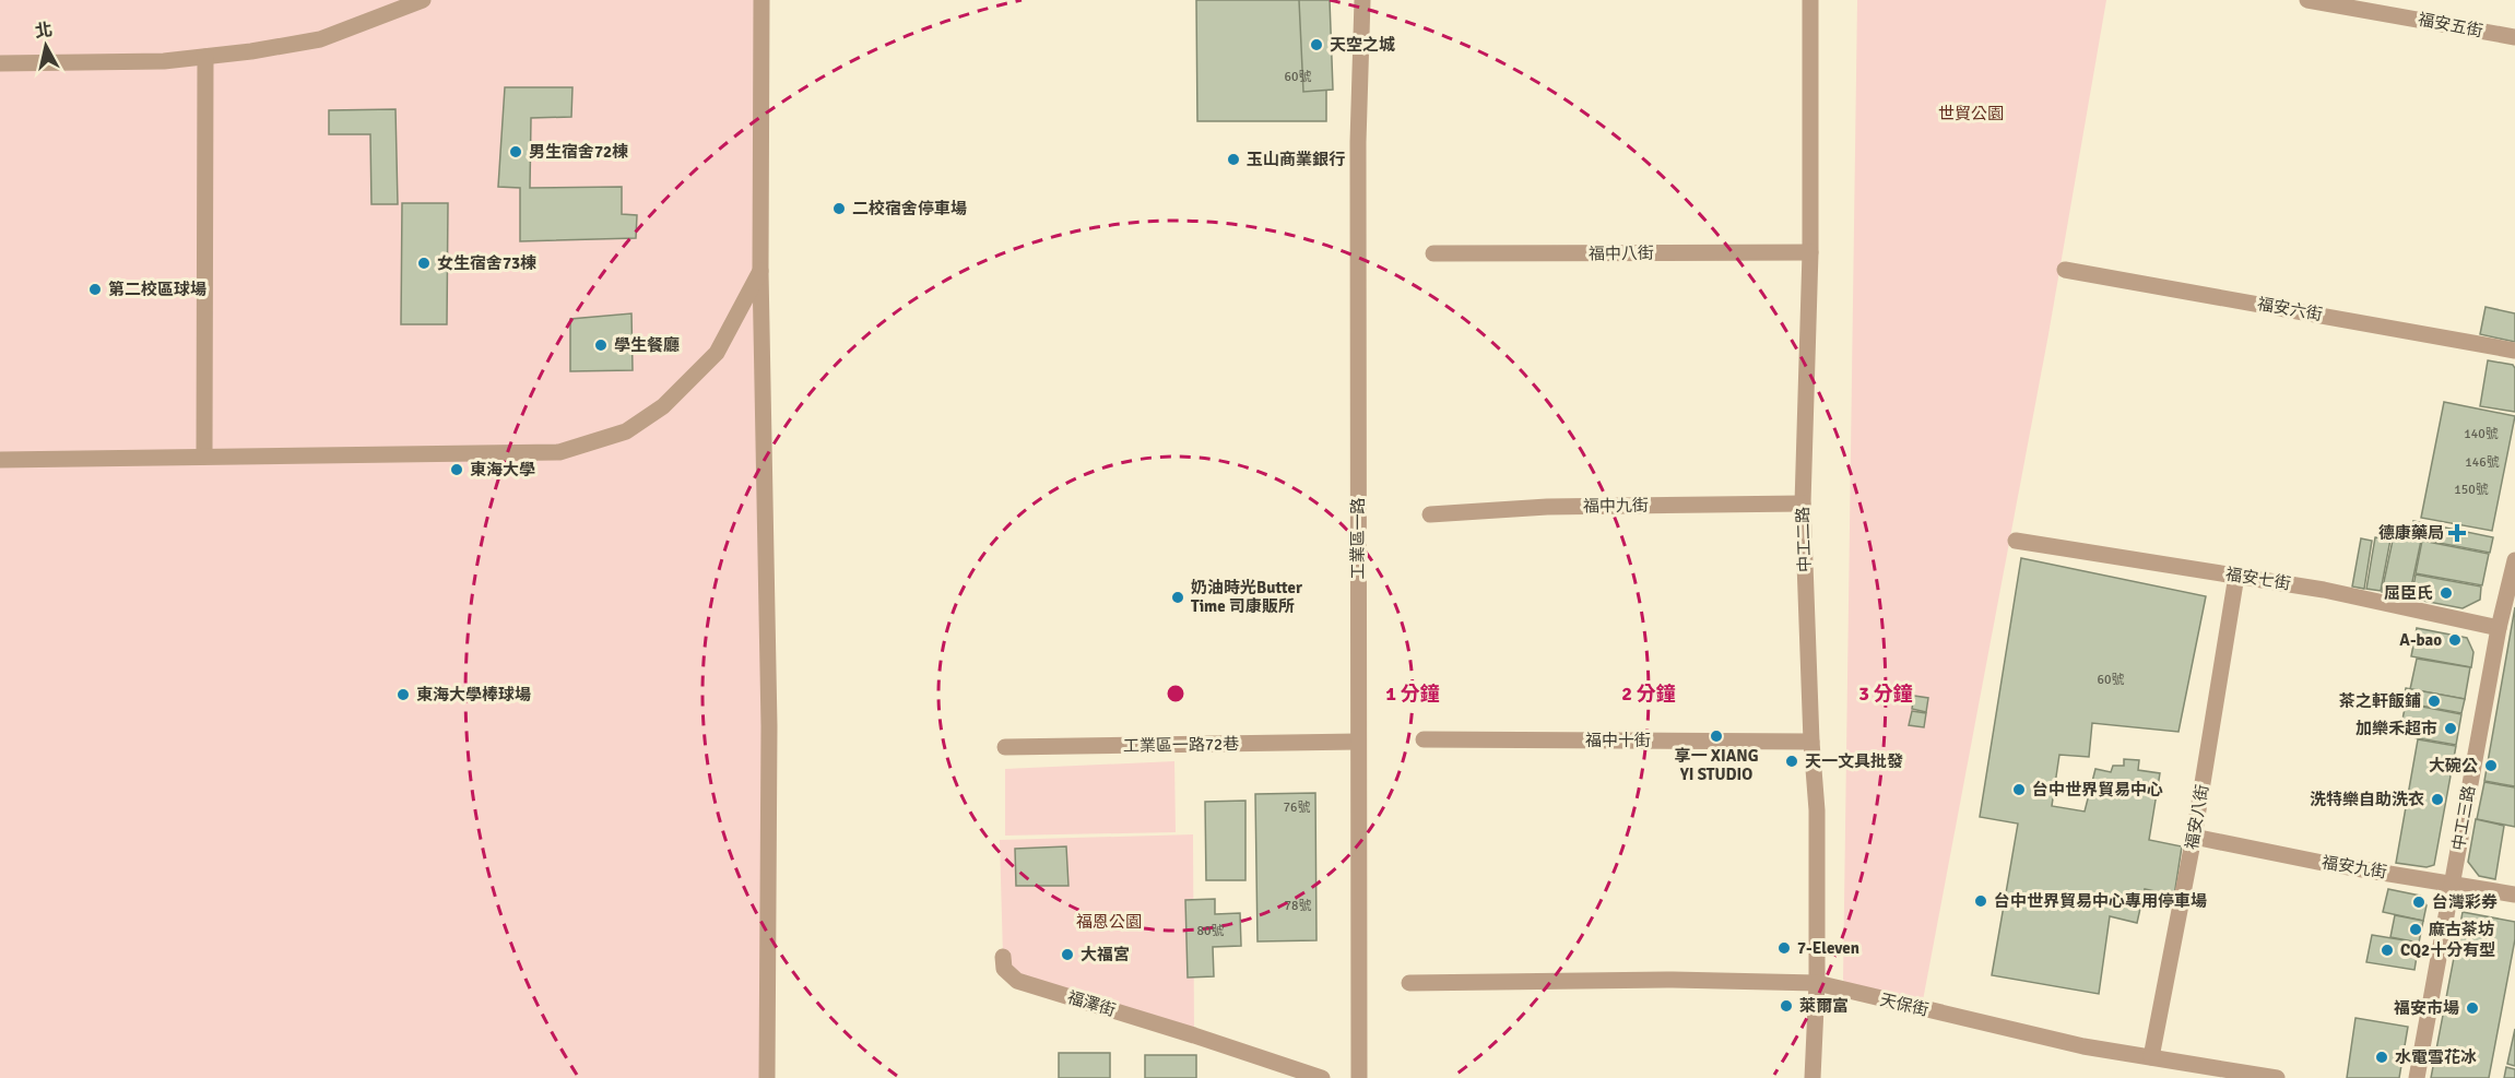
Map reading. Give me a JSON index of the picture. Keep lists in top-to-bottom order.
{
  "streets": {
    "street": [
      "福安五街",
      "福中八街",
      "福安六街",
      "福中九街",
      "工業區一路",
      "中工二路",
      "福安七街",
      "福中十街",
      "工業區一路72巷",
      "福安八街",
      "中工三路",
      "福安九街",
      "福澤街",
      "天保街"
    ]
  },
  "crossings": [
    ["福中八街", "中工二路"],
    ["福中九街", "中工二路"],
    ["工業區一路", "工業區一路72巷"],
    ["中工二路", "福中十街"],
    ["中工二路", "天保街"],
    ["福安七街", "福安八街"],
    ["福安七街", "中工三路"],
    ["福安八街", "福安九街"],
    ["福安八街", "天保街"],
    ["中工三路", "福安九街"]
  ],
  "parks": ["世貿公園", "福恩公園"],
  "places": {
    "other": [
      "天空之城",
      "男生宿舍72棟",
      "玉山商業銀行",
      "二校宿舍停車場",
      "女生宿舍73棟",
      "第二校區球場",
      "學生餐廳",
      "東海大學",
      "屈臣氏",
      "奶油時光Butter Time 司康販所",
      "A-bao",
      "東海大學棒球場",
      "茶之軒飯鋪",
      "加樂禾超市",
      "享一 XIANG YI STUDIO",
      "天一文具批發",
      "大碗公",
      "台中世界貿易中心",
      "洗特樂自助洗衣",
      "台中世界貿易中心專用停車場",
      "台灣彩券",
      "麻古茶坊",
      "7-Eleven",
      "CQ2十分有型",
      "大福宮",
      "萊爾富",
      "福安市場",
      "水電雪花冰"
    ],
    "health": ["德康藥局"]
  },
  "house_numbers": [
    "60號",
    "140號",
    "146號",
    "150號",
    "60號",
    "76號",
    "78號",
    "80號"
  ],
  "north": "top",
  "rings": ["1 分鐘", "2 分鐘", "3 分鐘"]
}
